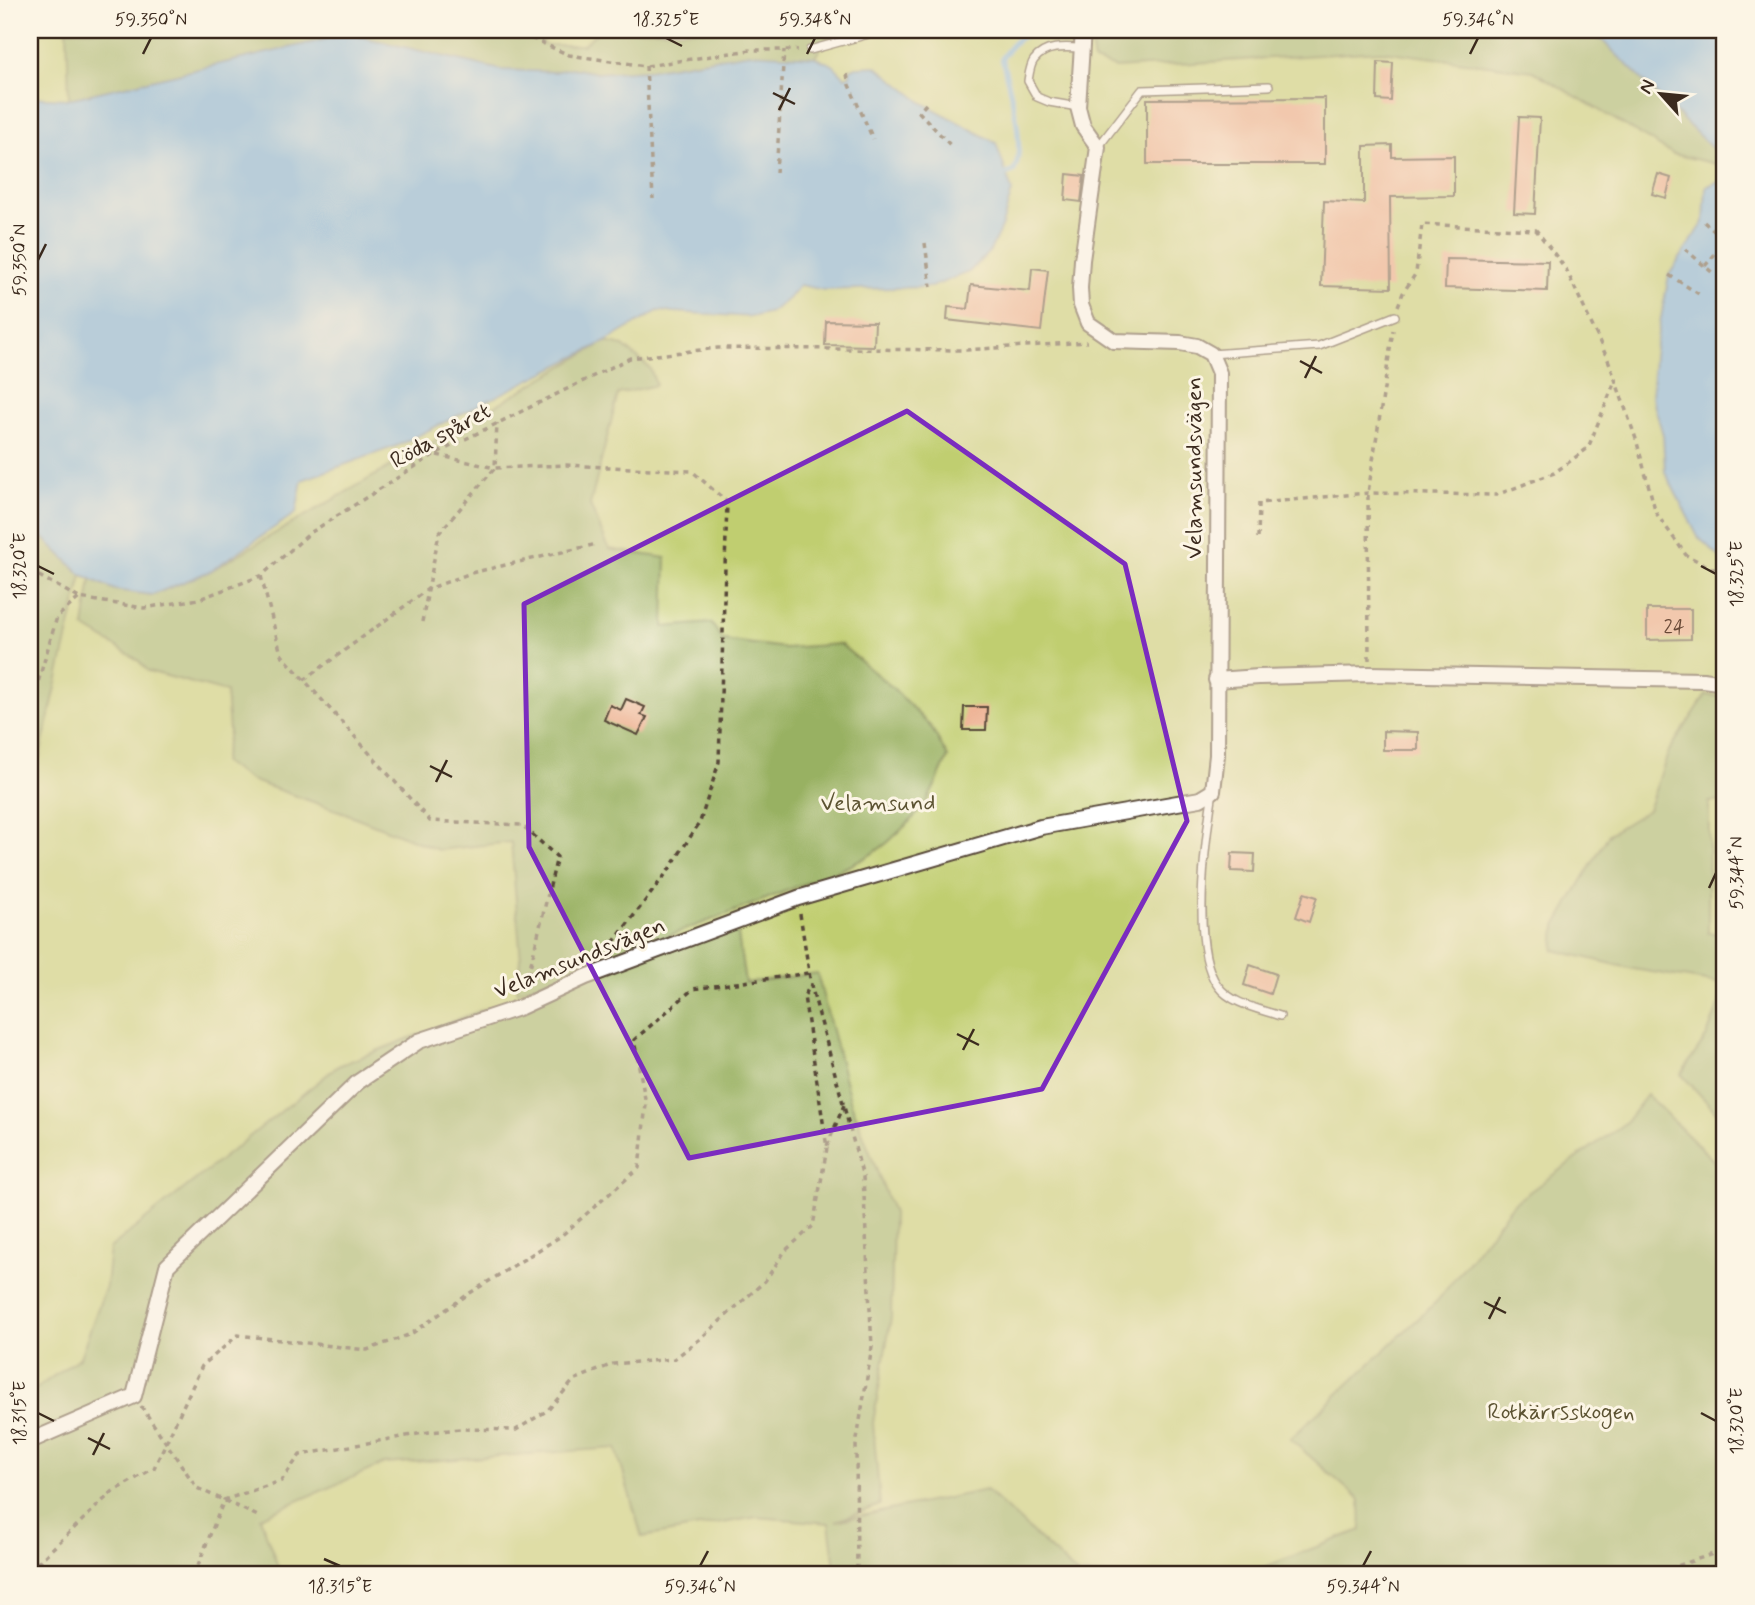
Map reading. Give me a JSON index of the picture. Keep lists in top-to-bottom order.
{
  "streets": {
    "street": ["Velamsundsvägen"],
    "path": ["Röda spåret"]
  },
  "parks": ["Velamsund", "Rotkärrsskogen"],
  "house_numbers": ["24"],
  "north": "top left",
  "coordinates": [
    "59.350°N",
    "18.325°E",
    "59.348°N",
    "59.346°N",
    "18.320°E",
    "59.344°N",
    "18.315°E"
  ]
}
